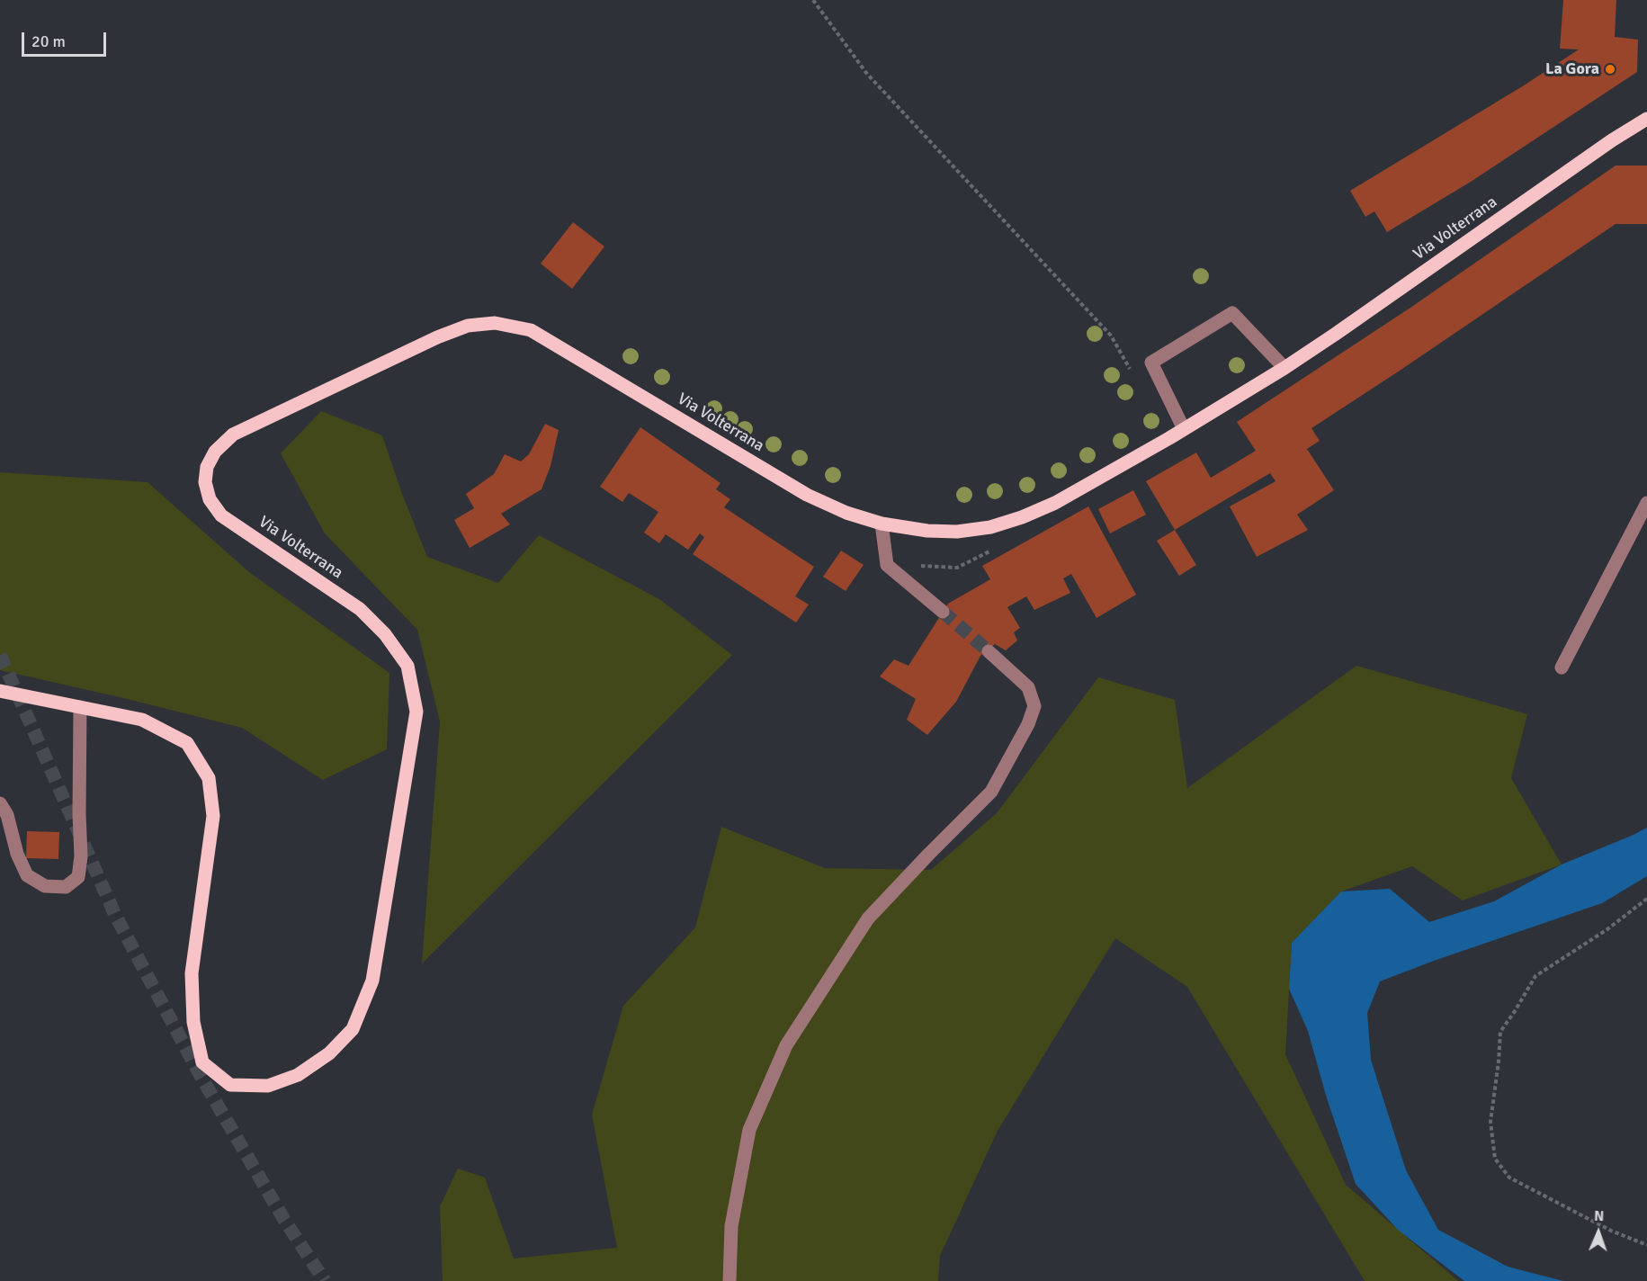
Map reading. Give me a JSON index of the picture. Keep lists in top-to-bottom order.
{
  "streets": {
    "main road": ["Via Volterrana"]
  },
  "places": ["La Gora"],
  "scale_bar": "20 m",
  "north": "top"
}
